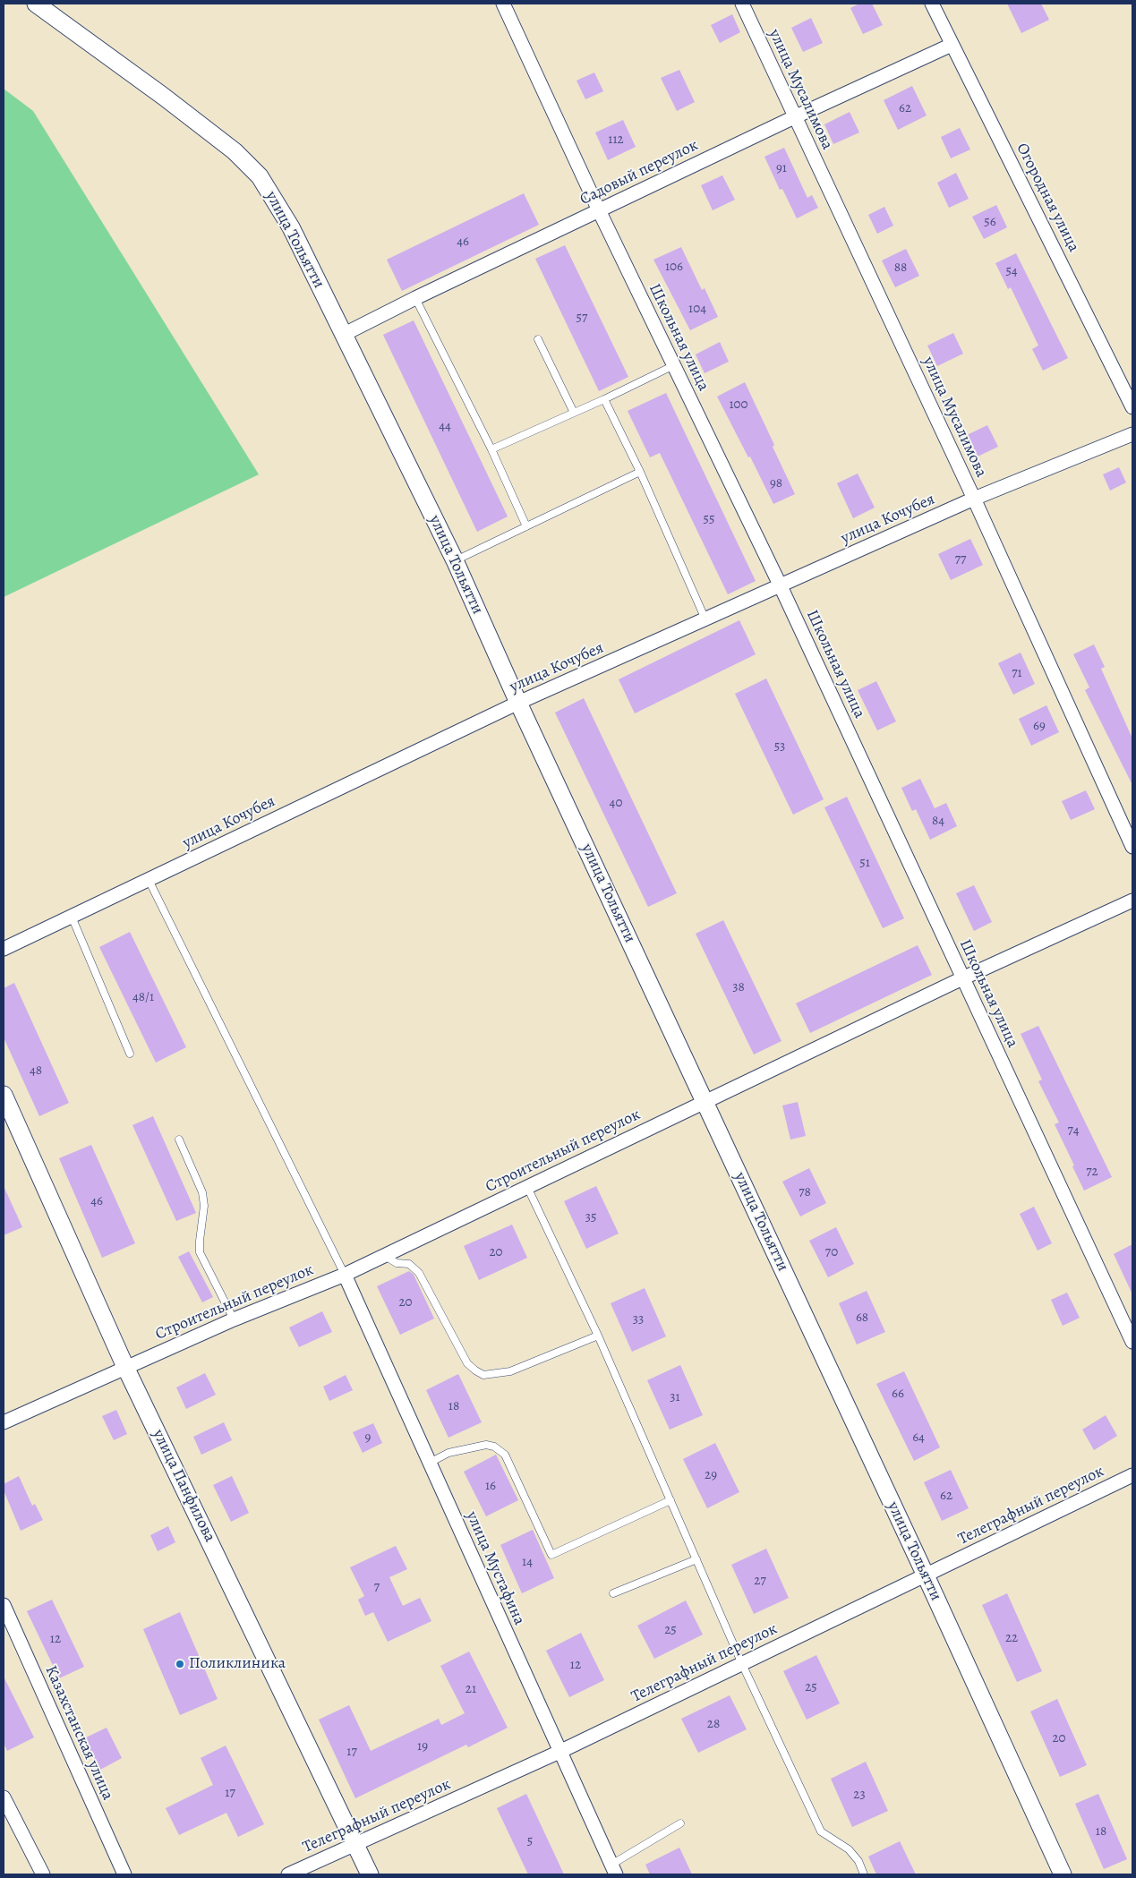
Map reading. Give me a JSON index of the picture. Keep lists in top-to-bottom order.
{
  "streets": {
    "street": [
      "улица Мусалимова",
      "Садовый переулок",
      "Огородная улица",
      "улица Тольятти",
      "Школьная улица",
      "улица Кочубея",
      "Строительный переулок",
      "улица Панфилова",
      "Телеграфный переулок",
      "улица Мустафина",
      "Казахстанская улица"
    ]
  },
  "crossings": [
    ["улица Мусалимова", "Садовый переулок"],
    ["улица Мусалимова", "улица Кочубея"],
    ["Садовый переулок", "Огородная улица"],
    ["Садовый переулок", "улица Тольятти"],
    ["Садовый переулок", "Школьная улица"],
    ["улица Тольятти", "улица Кочубея"],
    ["улица Тольятти", "Строительный переулок"],
    ["улица Тольятти", "Телеграфный переулок"],
    ["Школьная улица", "улица Кочубея"],
    ["Школьная улица", "Строительный переулок"],
    ["Строительный переулок", "улица Панфилова"],
    ["Строительный переулок", "улица Мустафина"],
    ["улица Панфилова", "Телеграфный переулок"],
    ["Телеграфный переулок", "улица Мустафина"]
  ],
  "places": ["Поликлиника"],
  "house_numbers": [
    "62",
    "112",
    "91",
    "56",
    "46",
    "106",
    "88",
    "54",
    "104",
    "57",
    "100",
    "44",
    "98",
    "55",
    "77",
    "71",
    "69",
    "53",
    "40",
    "84",
    "51",
    "38",
    "48/1",
    "48",
    "74",
    "72",
    "78",
    "46",
    "35",
    "20",
    "70",
    "20",
    "68",
    "33",
    "66",
    "31",
    "18",
    "9",
    "64",
    "29",
    "16",
    "62",
    "14",
    "27",
    "7",
    "25",
    "22",
    "12",
    "12",
    "25",
    "21",
    "28",
    "20",
    "19",
    "17",
    "17",
    "23",
    "18",
    "5"
  ]
}
